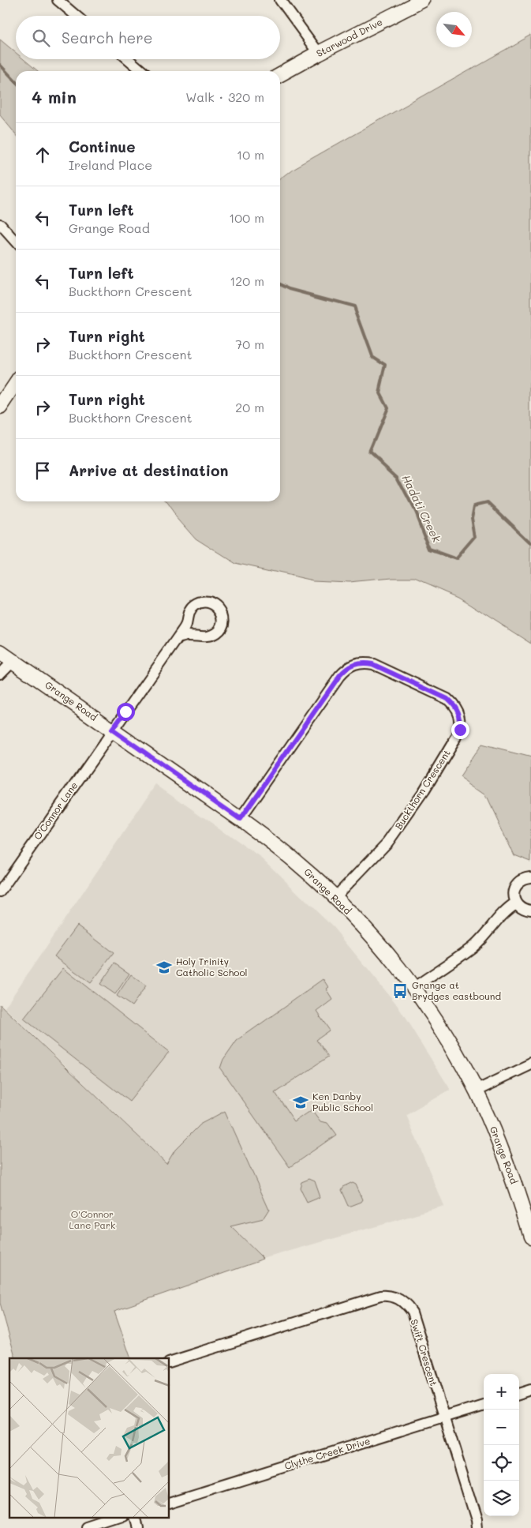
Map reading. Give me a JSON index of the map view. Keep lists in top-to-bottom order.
{
  "streets": {
    "street": [
      "Starwood Drive",
      "Grange Road",
      "Buckthorn Crescent",
      "O'Connor Lane",
      "Swift Crescent",
      "Clythe Creek Drive"
    ]
  },
  "crossings": [
    ["Grange Road", "Buckthorn Crescent"],
    ["Grange Road", "O'Connor Lane"],
    ["Swift Crescent", "Clythe Creek Drive"]
  ],
  "water": ["Hadati Creek"],
  "parks": ["O'Connor Lane Park"],
  "places": {
    "school or university": ["Holy Trinity Catholic School", "Ken Danby Public School"],
    "bus stop": ["Grange at Brydges eastbound"]
  },
  "north": "bottom right",
  "page": {
    "search": "Search here",
    "heading": ["4 min", "Walk · 320 m"],
    "list": [
      ["Continue", "Ireland Place", "10 m"],
      ["Turn left", "Grange Road", "100 m"],
      ["Turn left", "Buckthorn Crescent", "120 m"],
      ["Turn right", "Buckthorn Crescent", "70 m"],
      ["Turn right", "Buckthorn Crescent", "20 m"],
      "Arrive at destination"
    ],
    "map_buttons": ["+", "−"]
  }
}
